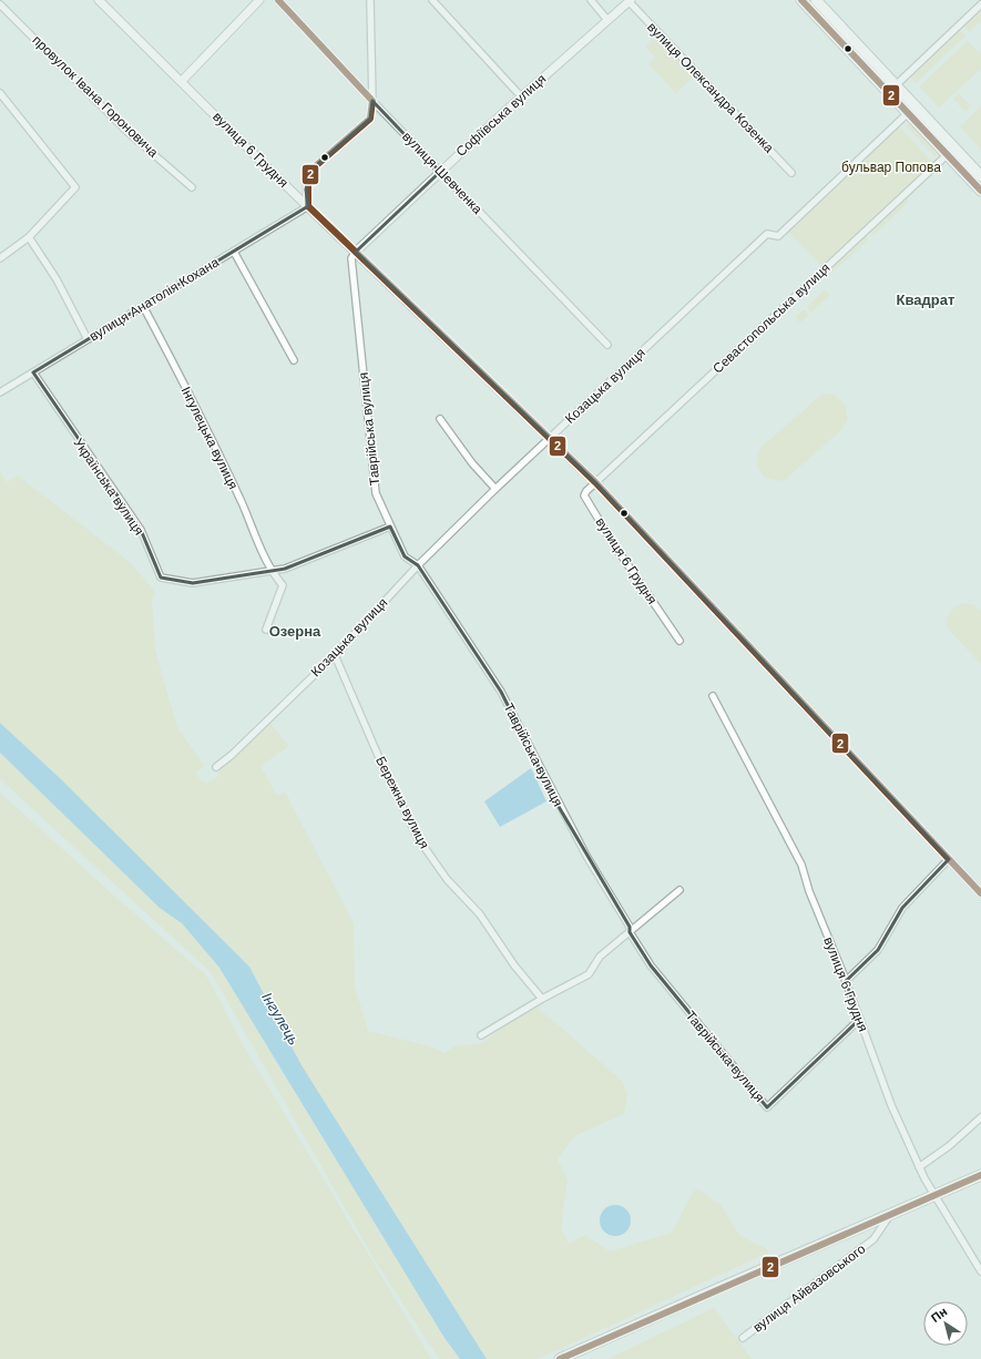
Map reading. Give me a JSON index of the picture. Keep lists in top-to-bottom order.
{
  "streets": {
    "street": [
      "вулиця Олександра Козенка",
      "провулок Івана Гороновича",
      "Софіївська вулиця",
      "вулиця 6 Грудня",
      "вулиця Шевченка",
      "вулиця Анатолія Кохана",
      "Севастопольська вулиця",
      "Козацька вулиця",
      "Таврійська вулиця",
      "Інгулецька вулиця",
      "Українська вулиця",
      "Бережна вулиця",
      "вулиця Айвазовського"
    ]
  },
  "crossings": [
    ["вулиця Олександра Козенка", "Софіївська вулиця"],
    ["Софіївська вулиця", "вулиця 6 Грудня"],
    ["Софіївська вулиця", "вулиця Шевченка"],
    ["Софіївська вулиця", "Таврійська вулиця"],
    ["вулиця 6 Грудня", "вулиця Анатолія Кохана"],
    ["вулиця 6 Грудня", "Севастопольська вулиця"],
    ["вулиця 6 Грудня", "Козацька вулиця"],
    ["вулиця 6 Грудня", "Таврійська вулиця"],
    ["вулиця Анатолія Кохана", "Інгулецька вулиця"],
    ["вулиця Анатолія Кохана", "Українська вулиця"],
    ["Козацька вулиця", "Таврійська вулиця"],
    ["Козацька вулиця", "Бережна вулиця"],
    ["Таврійська вулиця", "Українська вулиця"],
    ["Інгулецька вулиця", "Українська вулиця"]
  ],
  "districts": ["Квадрат", "Озерна"],
  "water": ["Інгулець"],
  "parks": ["бульвар Попова"],
  "lines": ["transit line 2"],
  "north": "top left"
}
